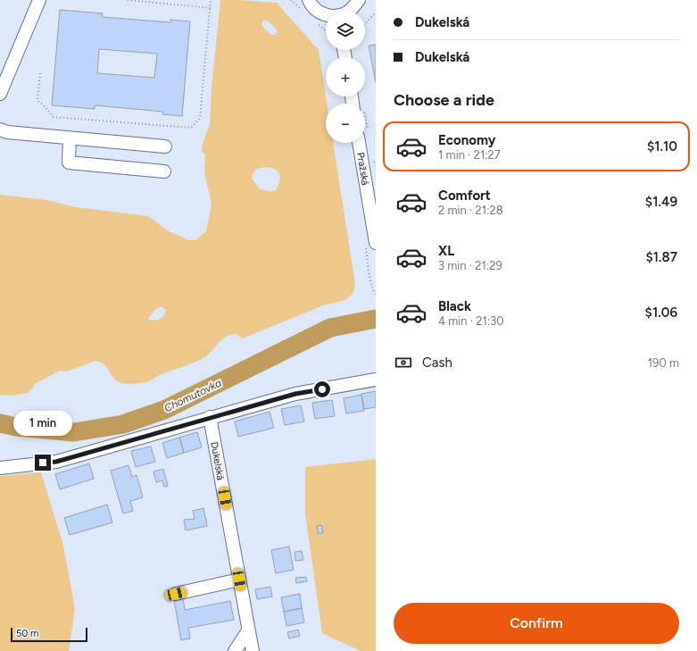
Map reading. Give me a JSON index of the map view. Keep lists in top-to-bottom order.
{
  "streets": {
    "street": ["Pražská", "Dukelská"]
  },
  "water": ["Chomutovka"],
  "scale_bar": "50 m",
  "page": {
    "banner": ["Dukelská", "Dukelská"],
    "map_buttons": ["+", "−"],
    "heading": "Choose a ride",
    "list": [
      {
        "name": "Economy",
        "note": "1 min · 21:27",
        "value": "$1.10"
      },
      {
        "name": "Comfort",
        "note": "2 min · 21:28",
        "value": "$1.49"
      },
      {
        "name": "XL",
        "note": "3 min · 21:29",
        "value": "$1.87"
      },
      {
        "name": "Black",
        "note": "4 min · 21:30",
        "value": "$1.06"
      }
    ],
    "pay": ["Cash", "190 m"],
    "bubble": "1 min",
    "buttons": "Confirm",
    "scale": "50 m"
  }
}
